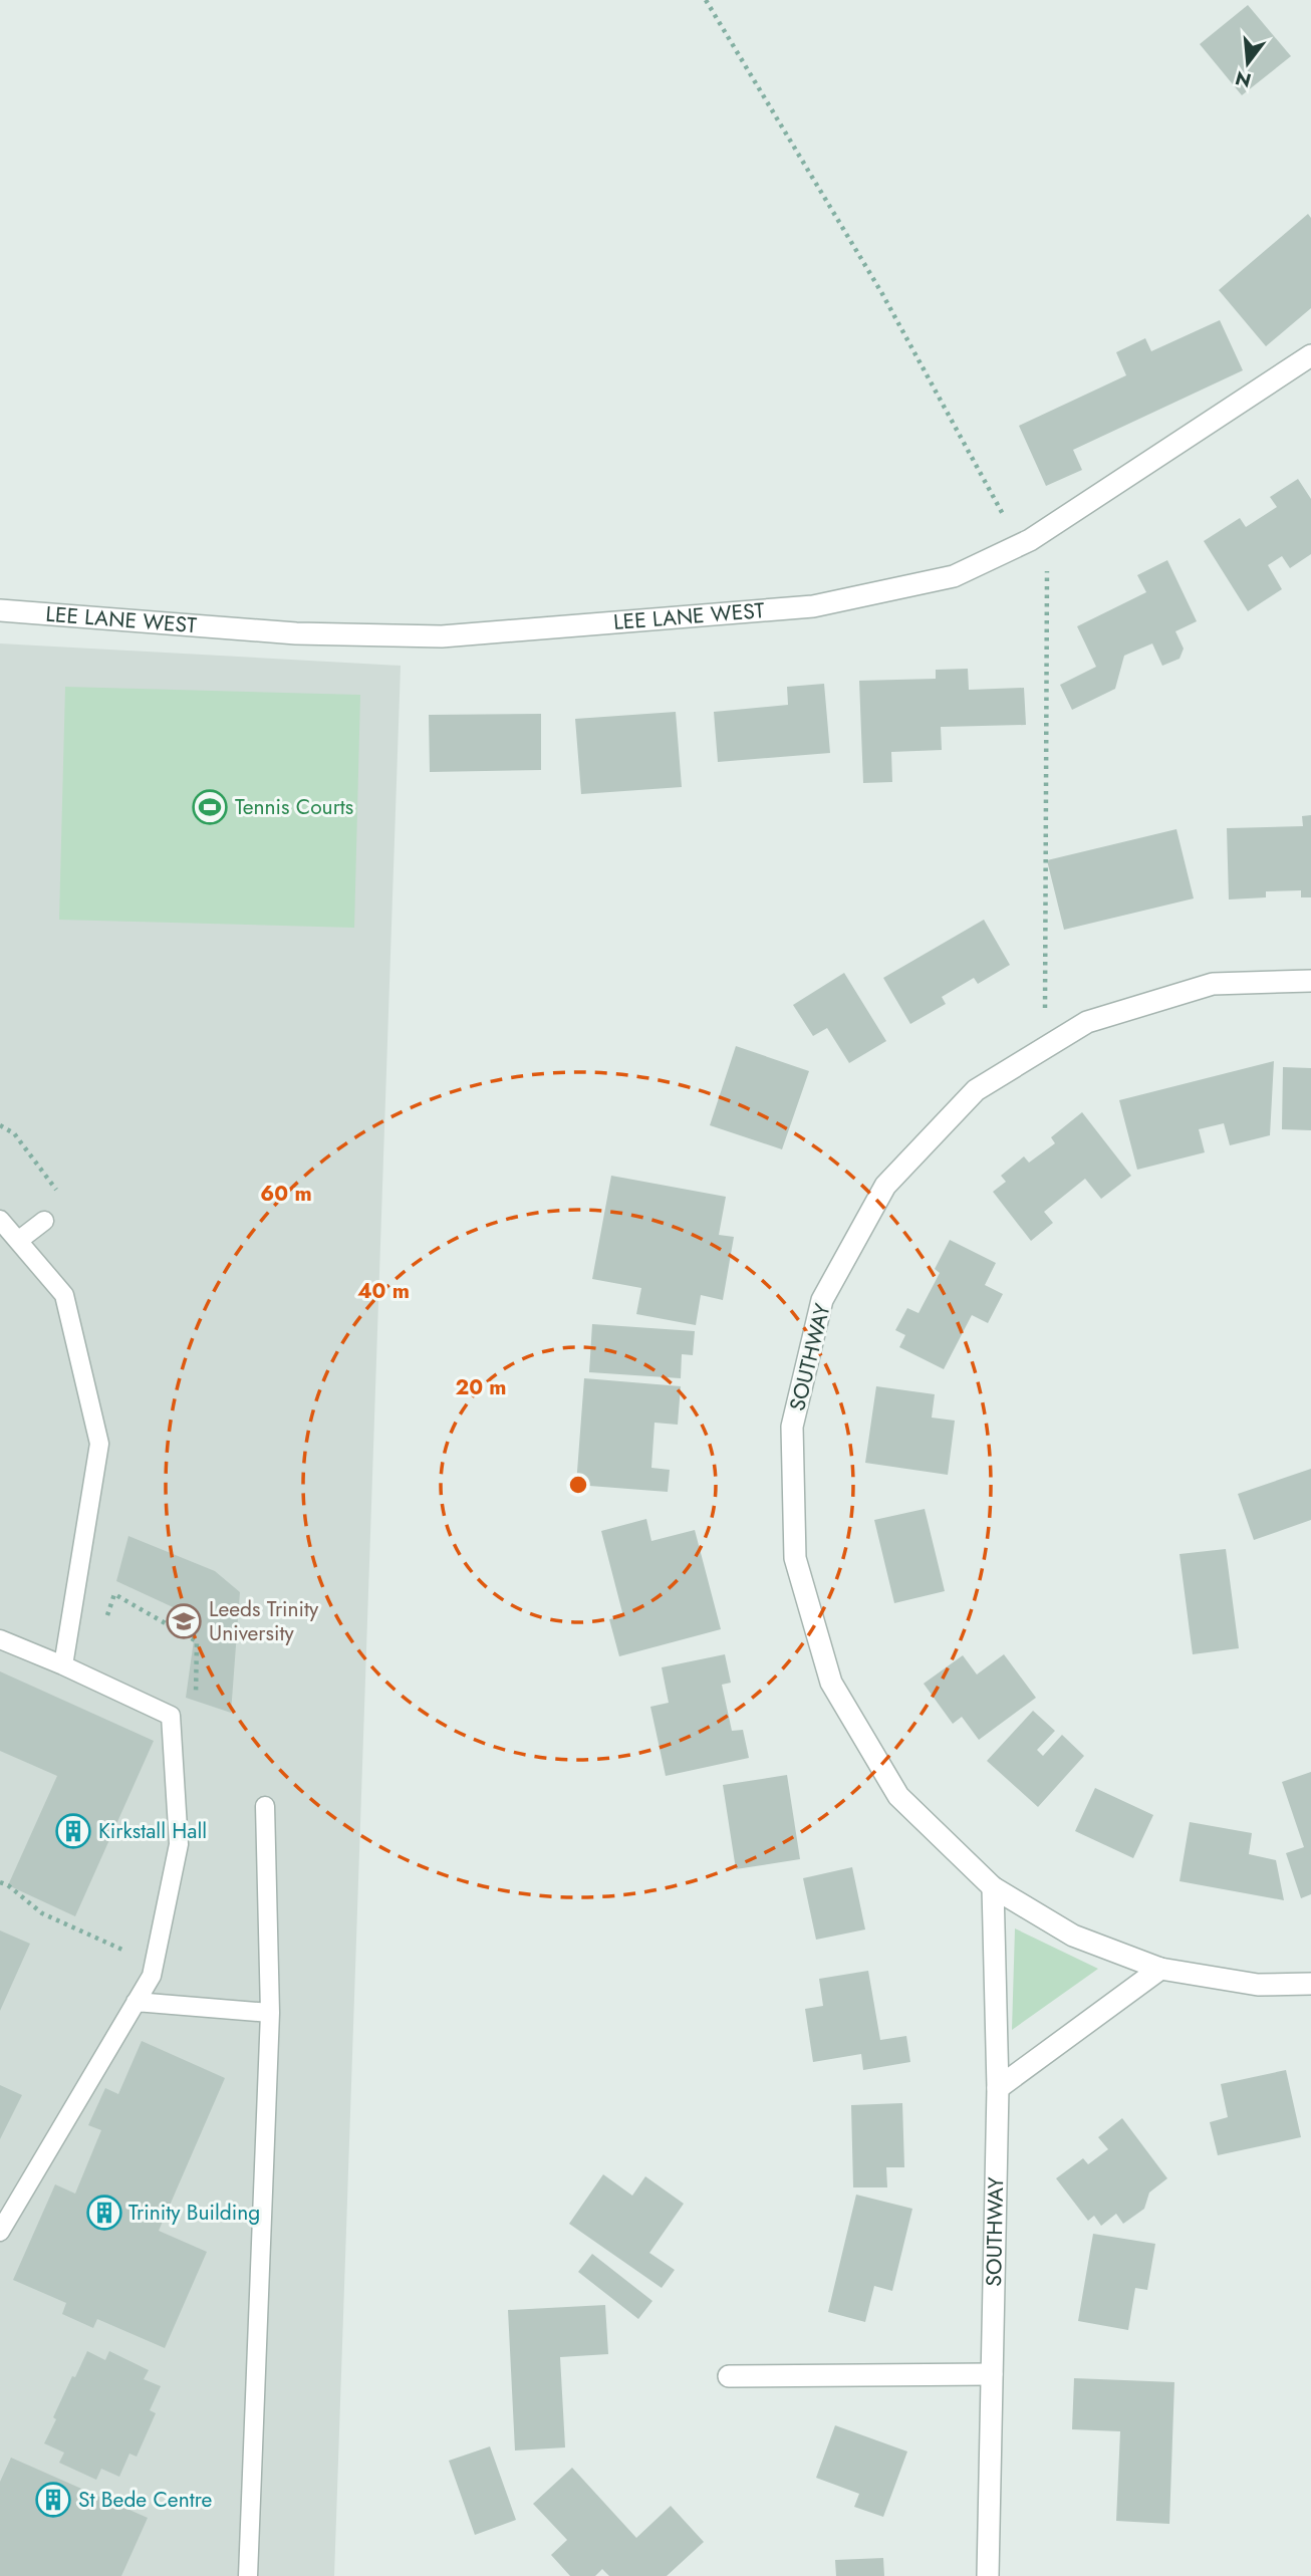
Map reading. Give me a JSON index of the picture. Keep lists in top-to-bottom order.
{
  "streets": {
    "street": ["LEE LANE WEST", "SOUTHWAY"]
  },
  "places": {
    "sports": ["Tennis Courts"],
    "school or university": ["Leeds Trinity University"],
    "building": ["Kirkstall Hall", "Trinity Building", "St Bede Centre"]
  },
  "north": "bottom",
  "rings": ["60 m", "40 m", "20 m"]
}
